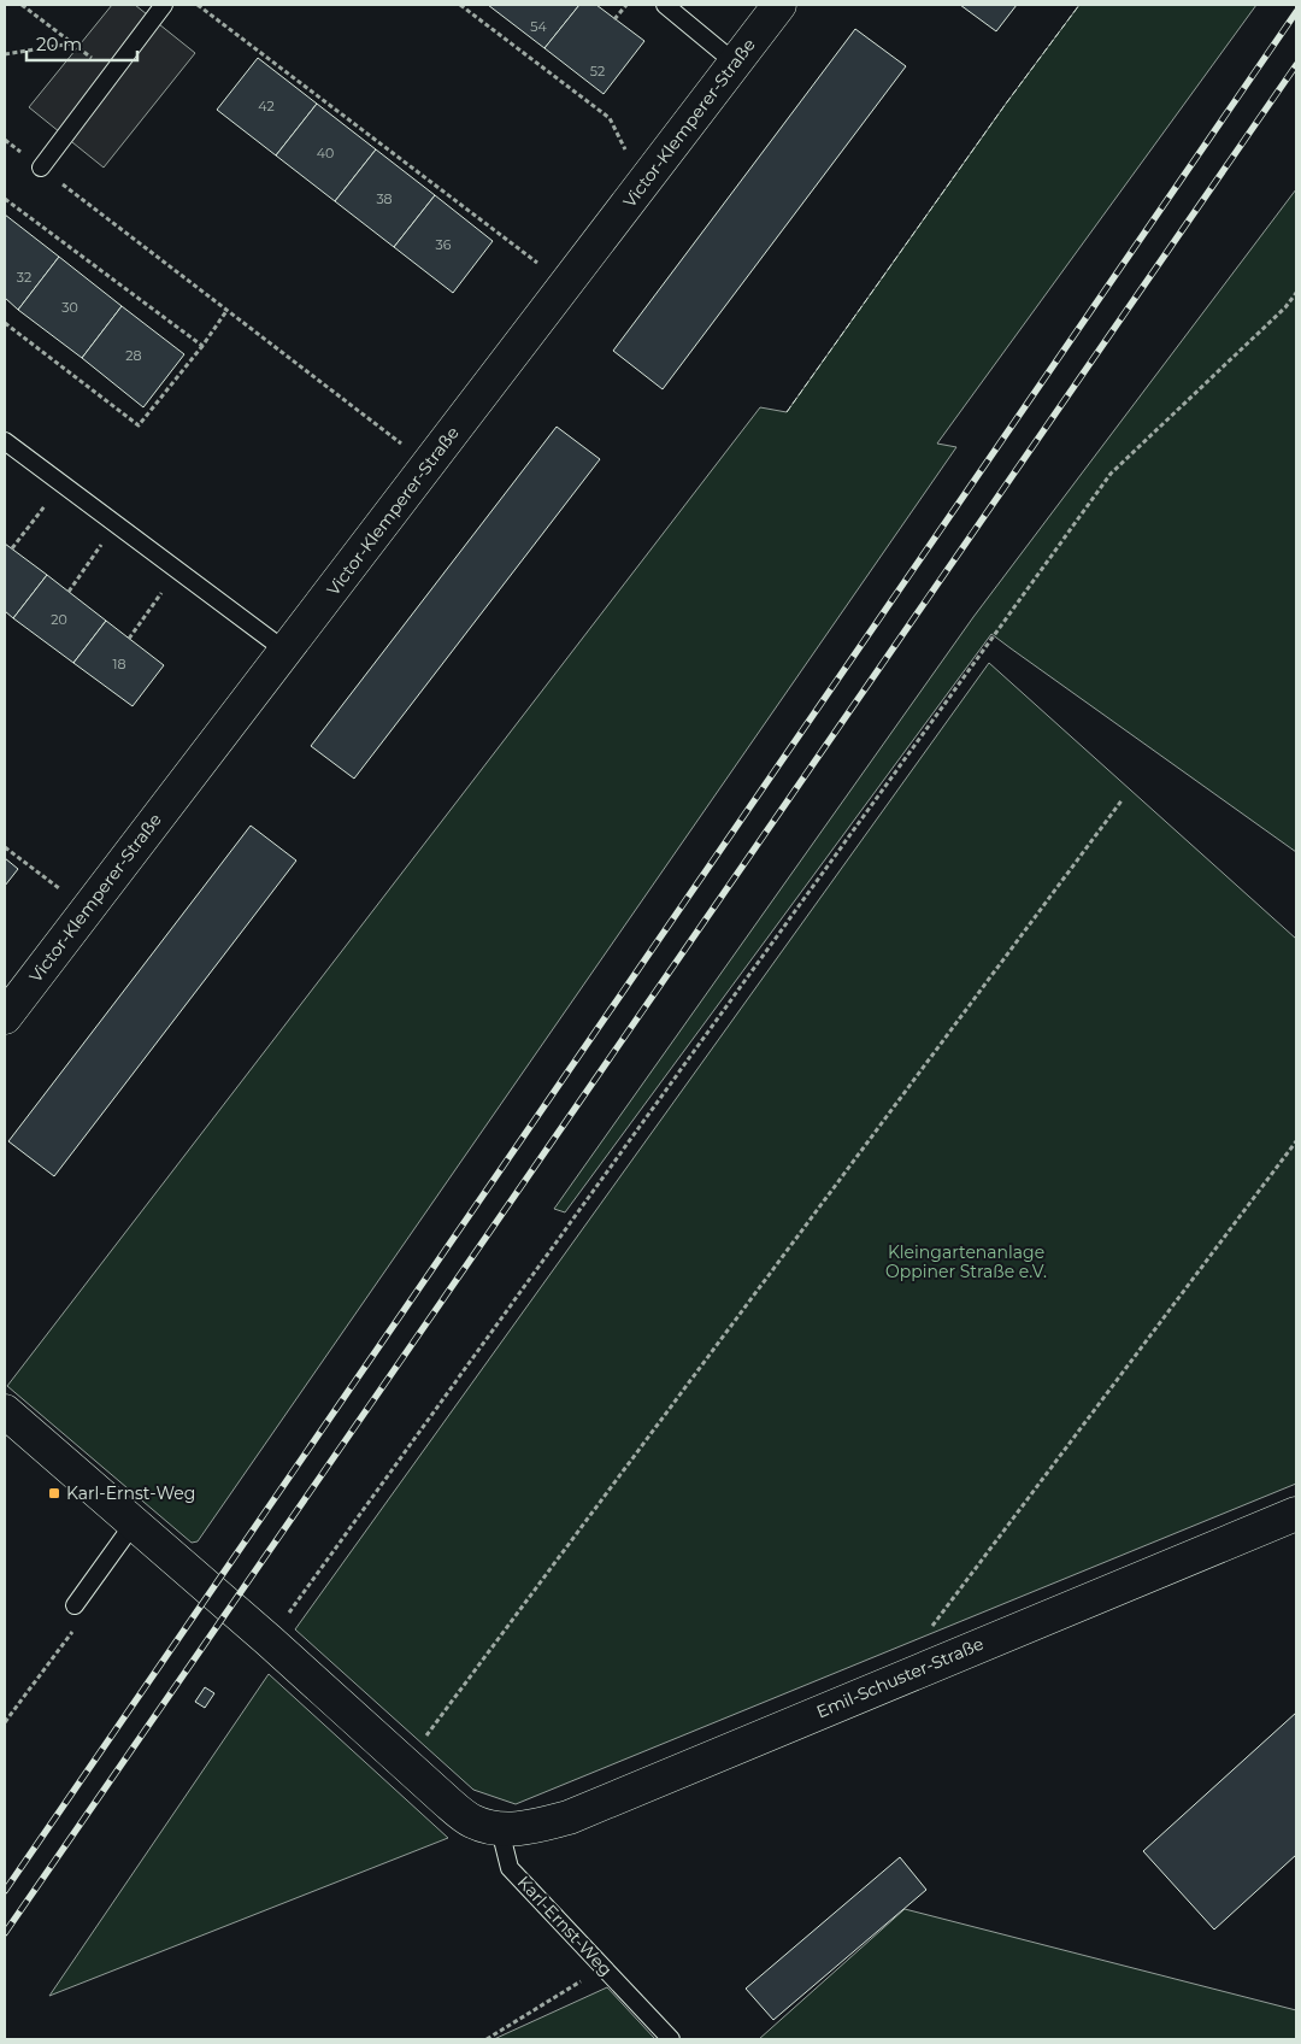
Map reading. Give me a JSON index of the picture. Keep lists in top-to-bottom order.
{
  "streets": {
    "street": ["Victor-Klemperer-Straße", "Emil-Schuster-Straße"],
    "lane": ["Karl-Ernst-Weg"]
  },
  "crossings": [
    ["Emil-Schuster-Straße", "Karl-Ernst-Weg"]
  ],
  "parks": ["Kleingartenanlage Oppiner Straße e.V."],
  "places": {
    "transit": ["Karl-Ernst-Weg"]
  },
  "house_numbers": [
    "54",
    "52",
    "42",
    "40",
    "38",
    "36",
    "32",
    "30",
    "28",
    "20",
    "18"
  ],
  "scale_bar": "20 m"
}
